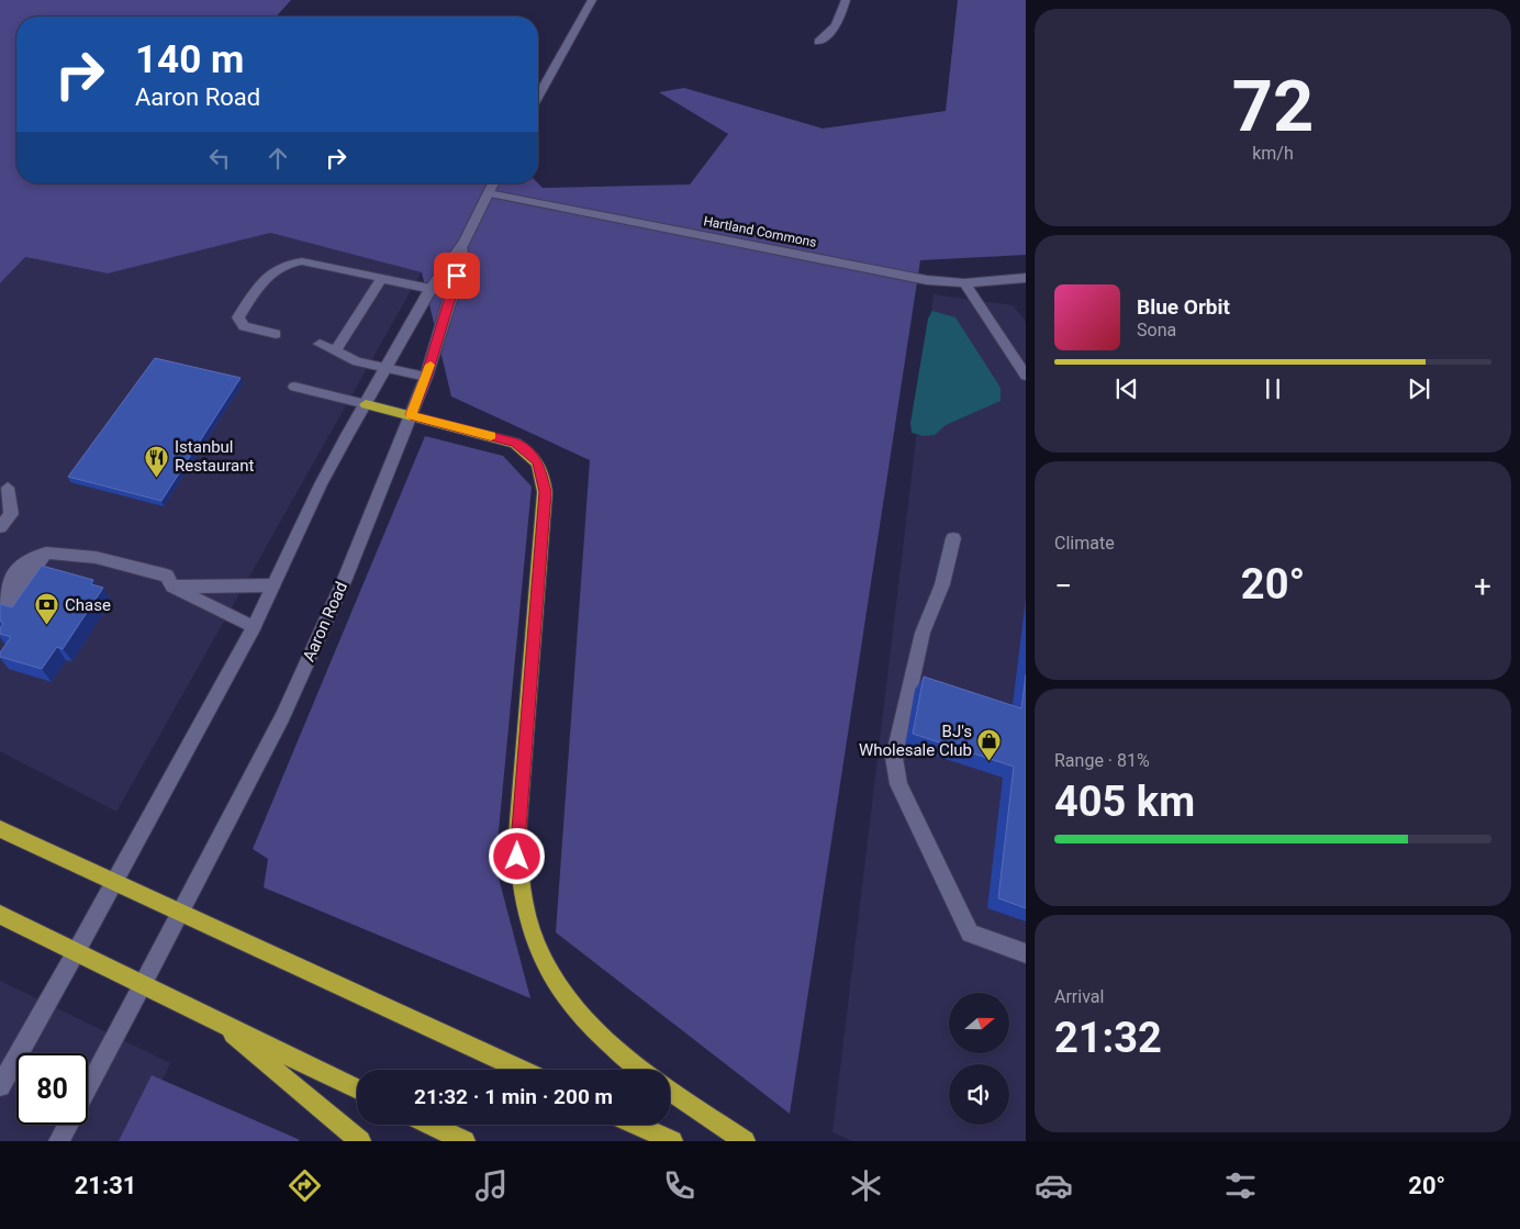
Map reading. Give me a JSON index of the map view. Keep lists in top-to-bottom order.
{
  "streets": {
    "street": ["Hartland Commons", "Aaron Road"]
  },
  "crossings": [
    ["Hartland Commons", "Aaron Road"]
  ],
  "places": {
    "restaurant": ["Istanbul Restaurant"],
    "bank": ["Chase"],
    "shop": ["BJ's Wholesale Club"]
  },
  "north": "right",
  "page": {
    "tile": [
      ["72", "km/h"],
      "Climate",
      ["Range · 81%", "405 km"],
      ["Arrival", "21:32"]
    ],
    "turn": ["140 m", "Aaron Road"],
    "song": ["Blue Orbit", "Sona"],
    "heat": ["−", "20°", "+"],
    "limit": "80",
    "trip": "21:32 · 1 min · 200 m",
    "tabs": ["21:31", "20°"]
  }
}
